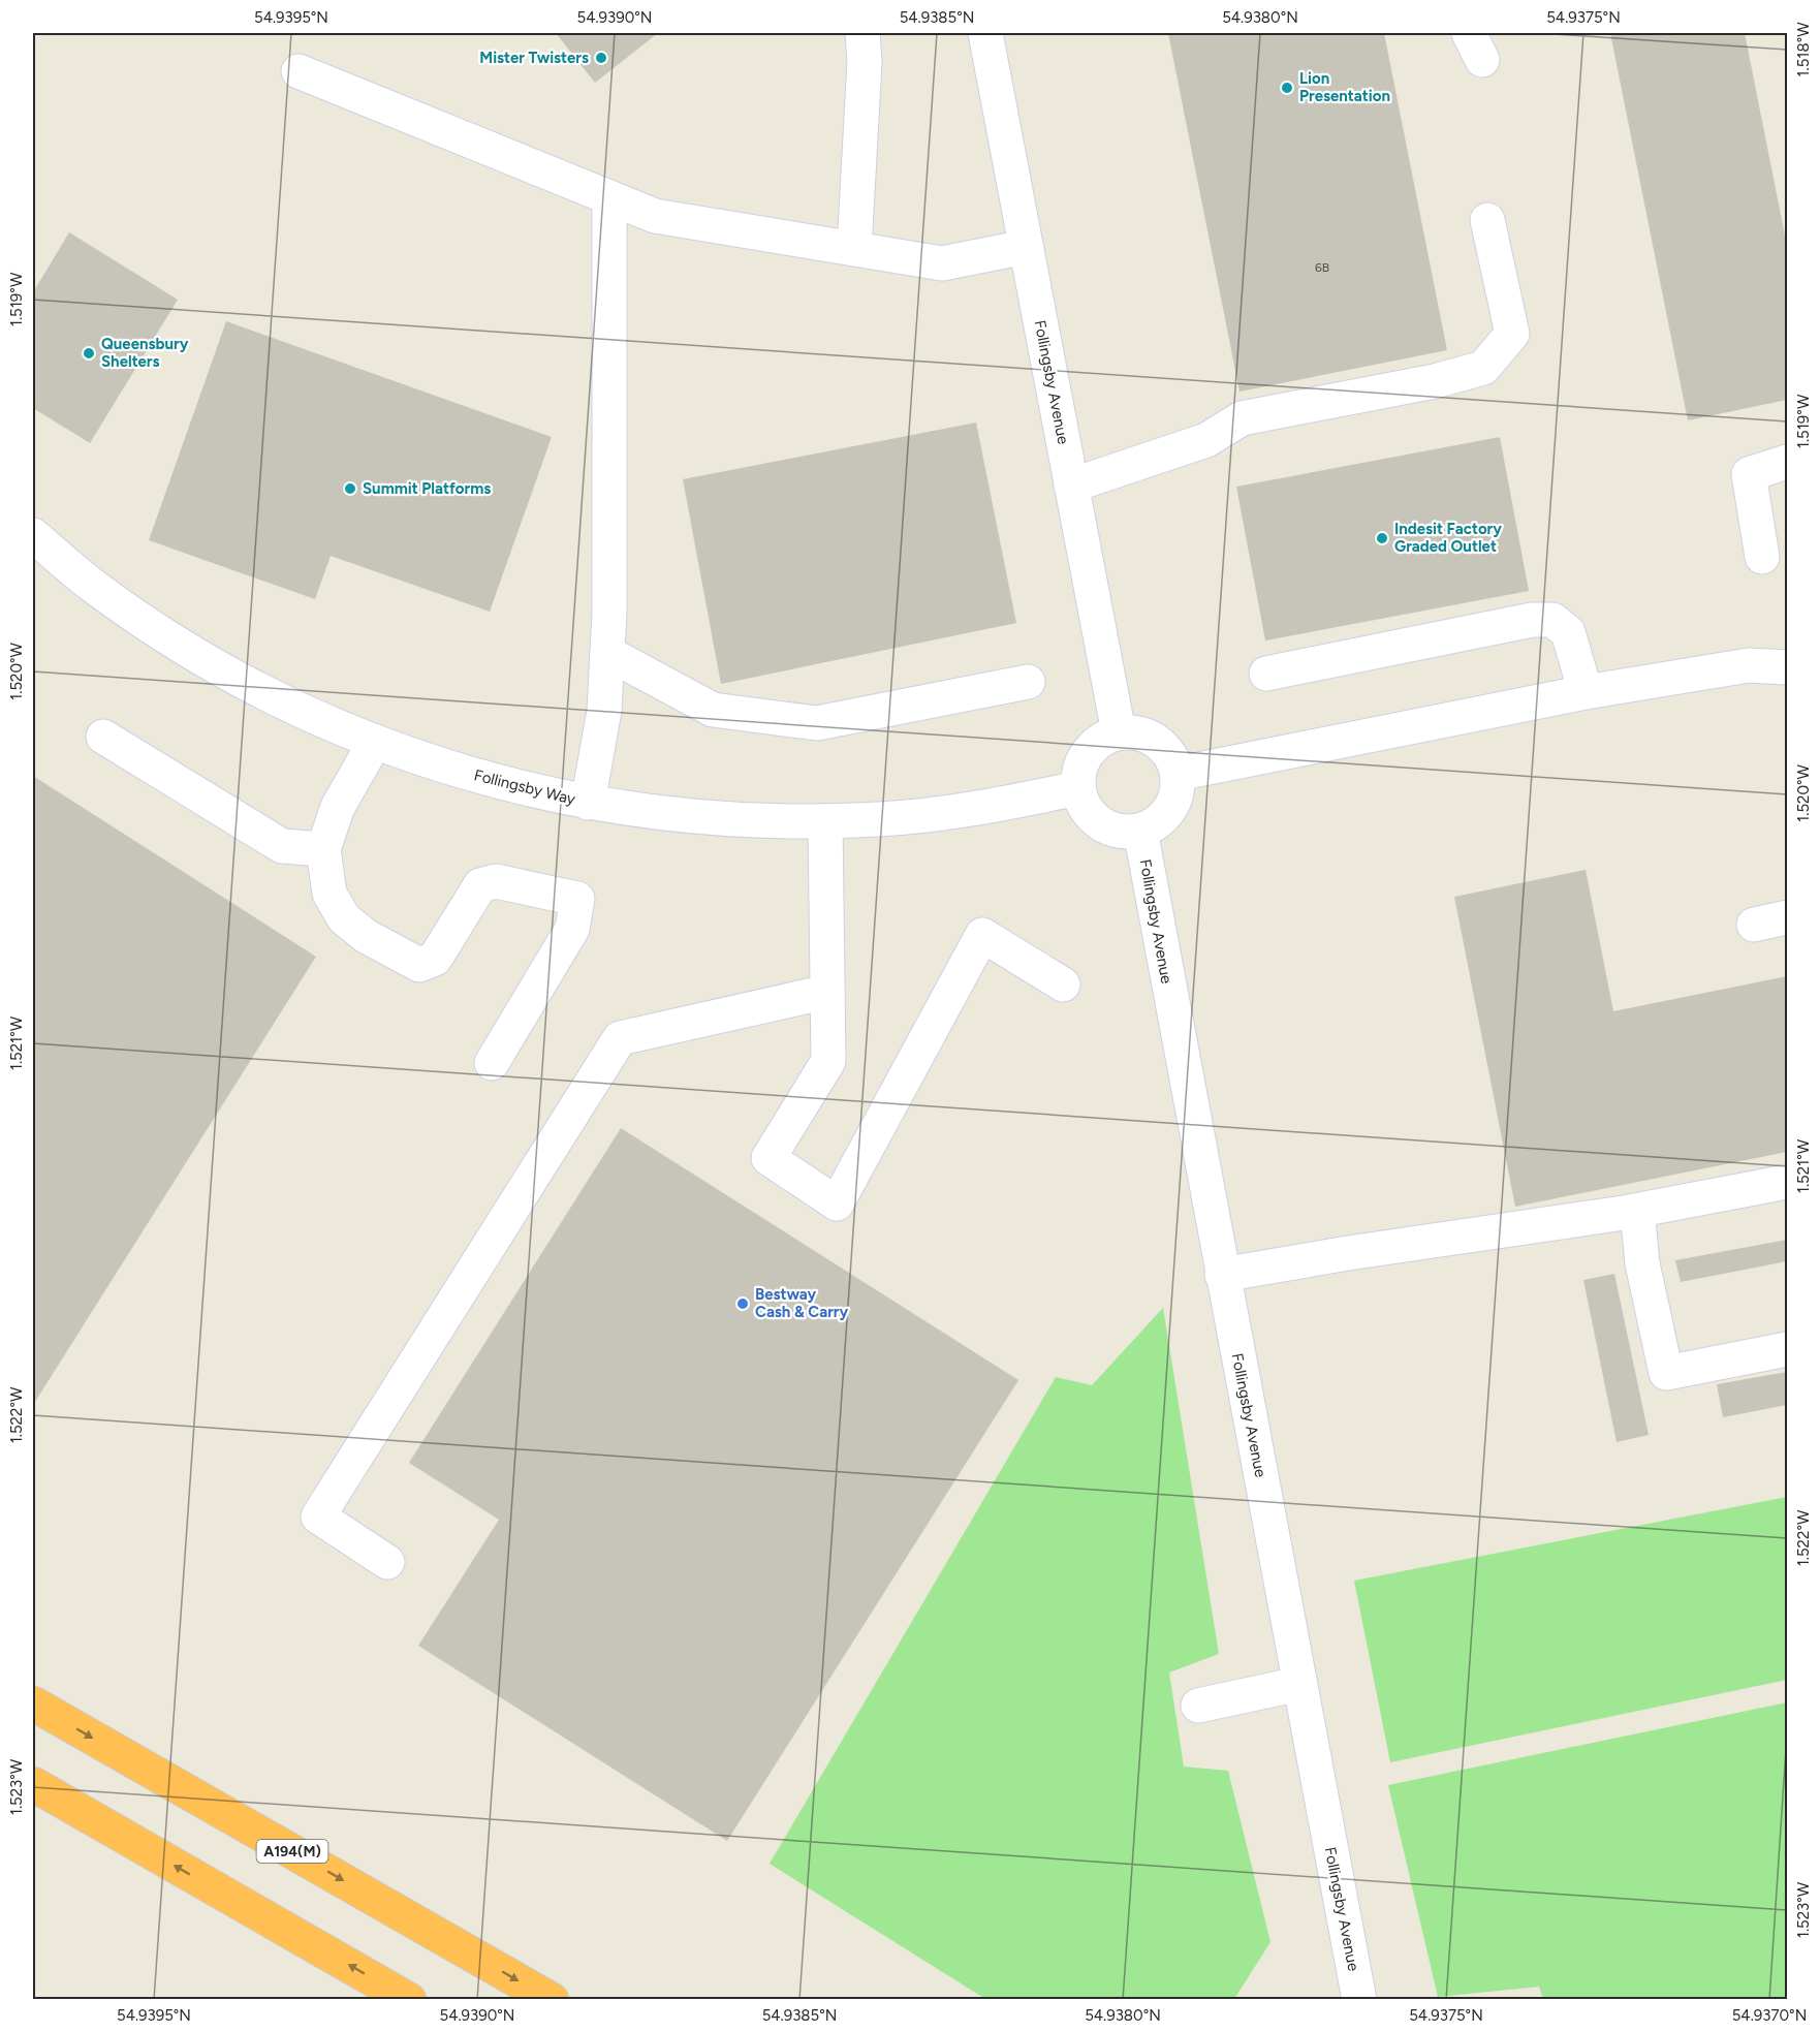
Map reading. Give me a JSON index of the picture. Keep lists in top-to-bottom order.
{
  "streets": {
    "highway": ["A194(M)"],
    "street": ["Follingsby Avenue", "Follingsby Way"]
  },
  "crossings": [
    ["Follingsby Avenue", "Follingsby Way"]
  ],
  "places": [
    "Mister Twisters",
    "Lion Presentation",
    "Queensbury Shelters",
    "Summit Platforms",
    "Indesit Factory Graded Outlet",
    "Bestway Cash & Carry"
  ],
  "house_numbers": ["6B"],
  "coordinates": [
    "54.9395°N",
    "54.9390°N",
    "54.9385°N",
    "54.9380°N",
    "54.9375°N",
    "1.518°W",
    "1.519°W",
    "1.520°W",
    "1.521°W",
    "1.522°W",
    "1.523°W",
    "54.9370°N"
  ]
}
